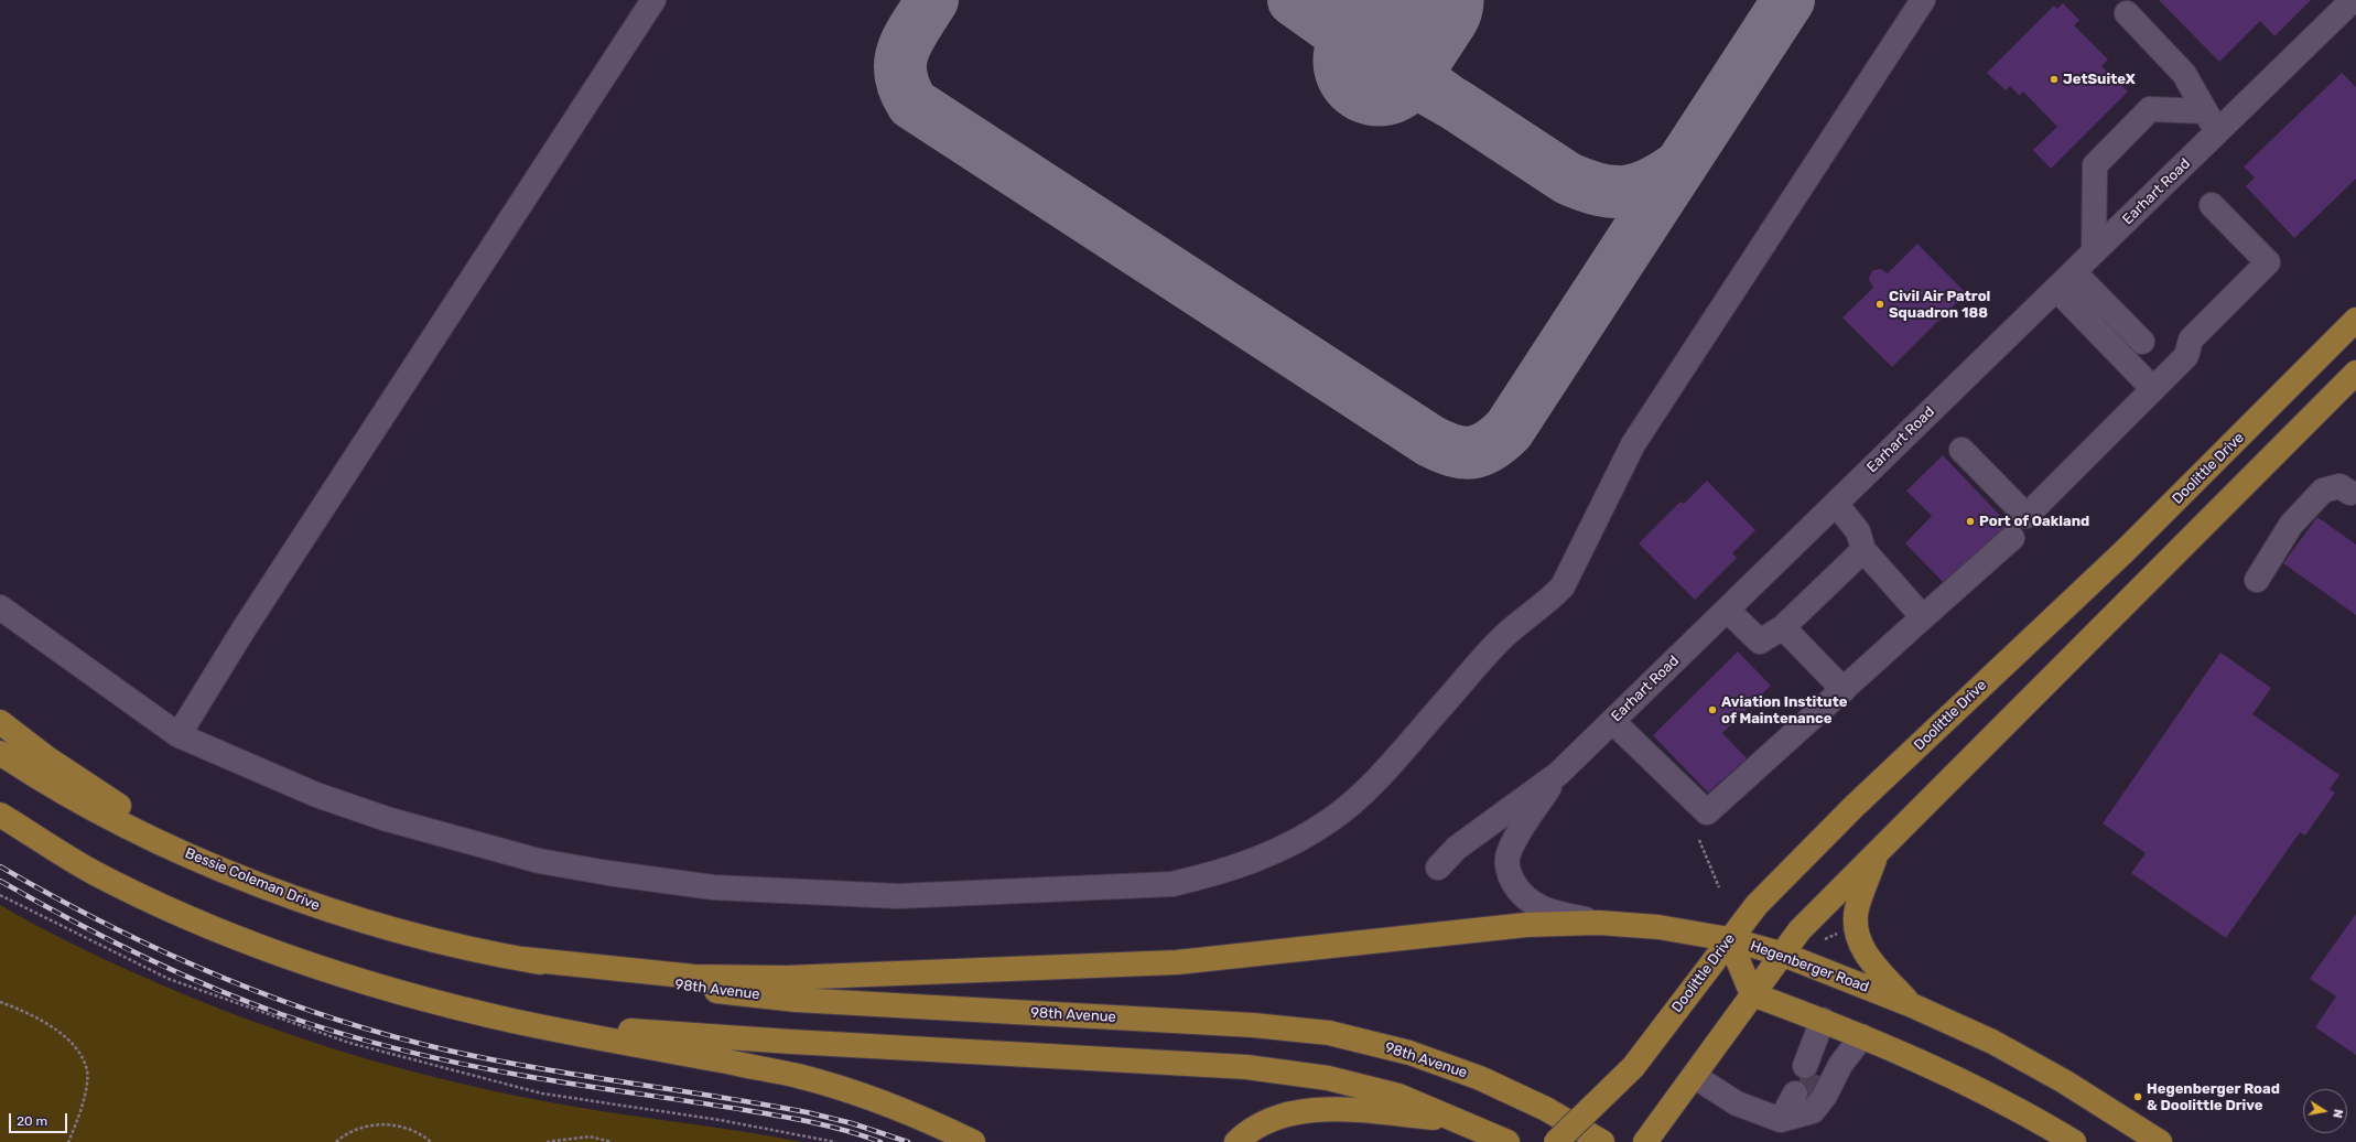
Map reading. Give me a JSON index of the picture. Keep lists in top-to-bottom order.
{
  "streets": {
    "main road": [
      "Doolittle Drive",
      "Bessie Coleman Drive",
      "Hegenberger Road",
      "98th Avenue"
    ],
    "street": ["Earhart Road"]
  },
  "crossings": [
    ["Doolittle Drive", "Hegenberger Road"],
    ["Bessie Coleman Drive", "98th Avenue"]
  ],
  "places": [
    "JetSuiteX",
    "Civil Air Patrol Squadron 188",
    "Port of Oakland",
    "Aviation Institute of Maintenance",
    "Hegenberger Road & Doolittle Drive"
  ],
  "scale_bar": "20 m",
  "north": "right"
}
